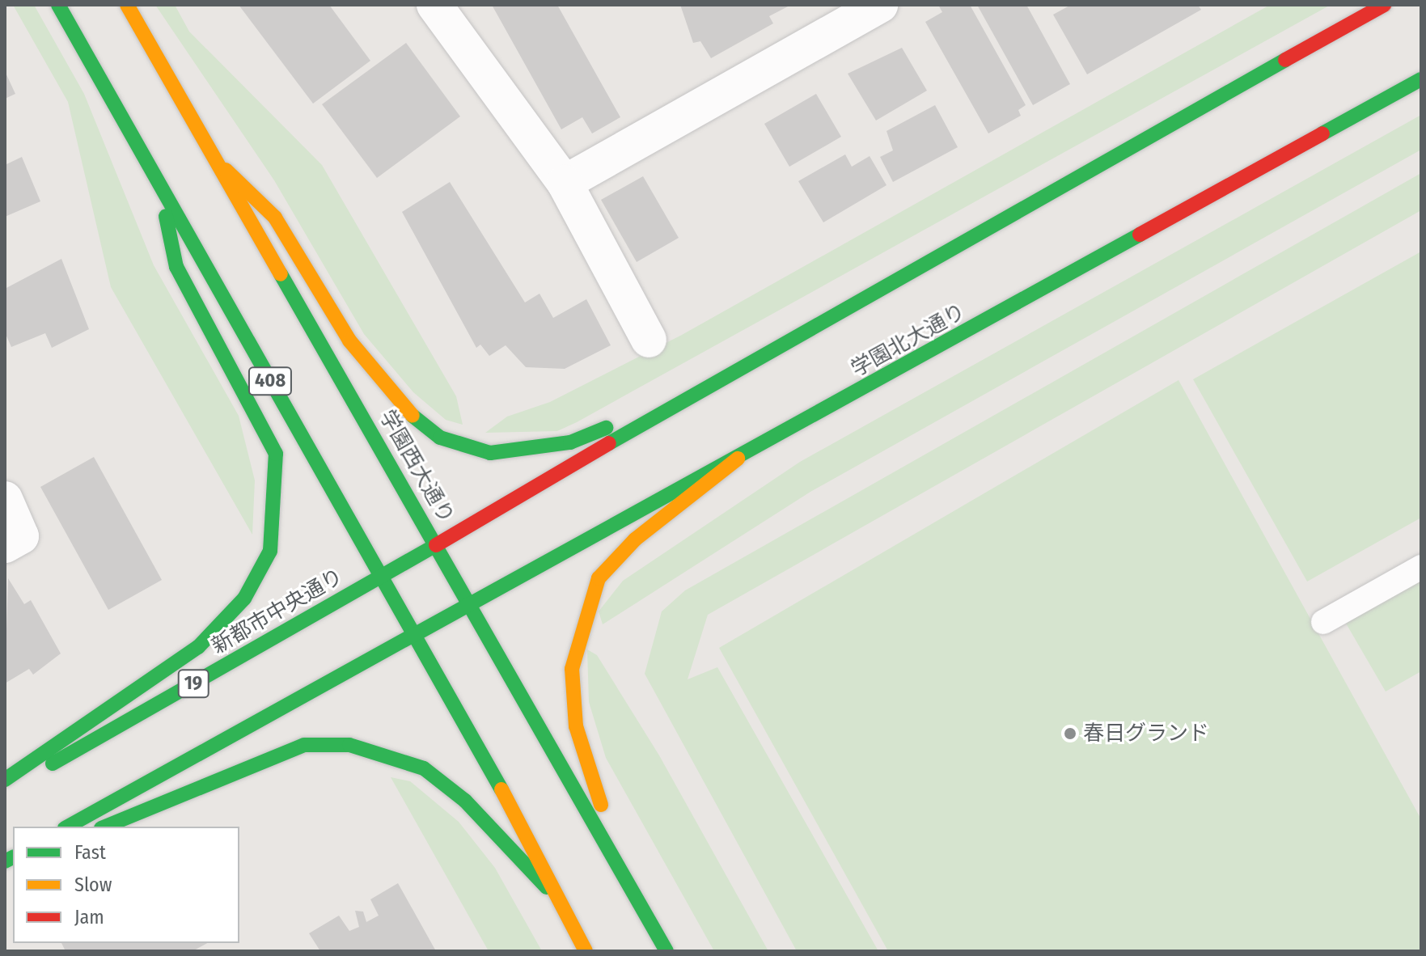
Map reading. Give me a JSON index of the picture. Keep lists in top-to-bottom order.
{
  "streets": {
    "main road": [
      "学園北大通り",
      "408",
      "学園西大通り",
      "新都市中央通り",
      "19"
    ]
  },
  "crossings": [
    ["学園北大通り", "408"],
    ["学園北大通り", "学園西大通り"],
    ["408", "新都市中央通り"],
    ["学園西大通り", "新都市中央通り"]
  ],
  "places": ["春日グランド"],
  "legend": ["Fast", "Slow", "Jam"]
}
